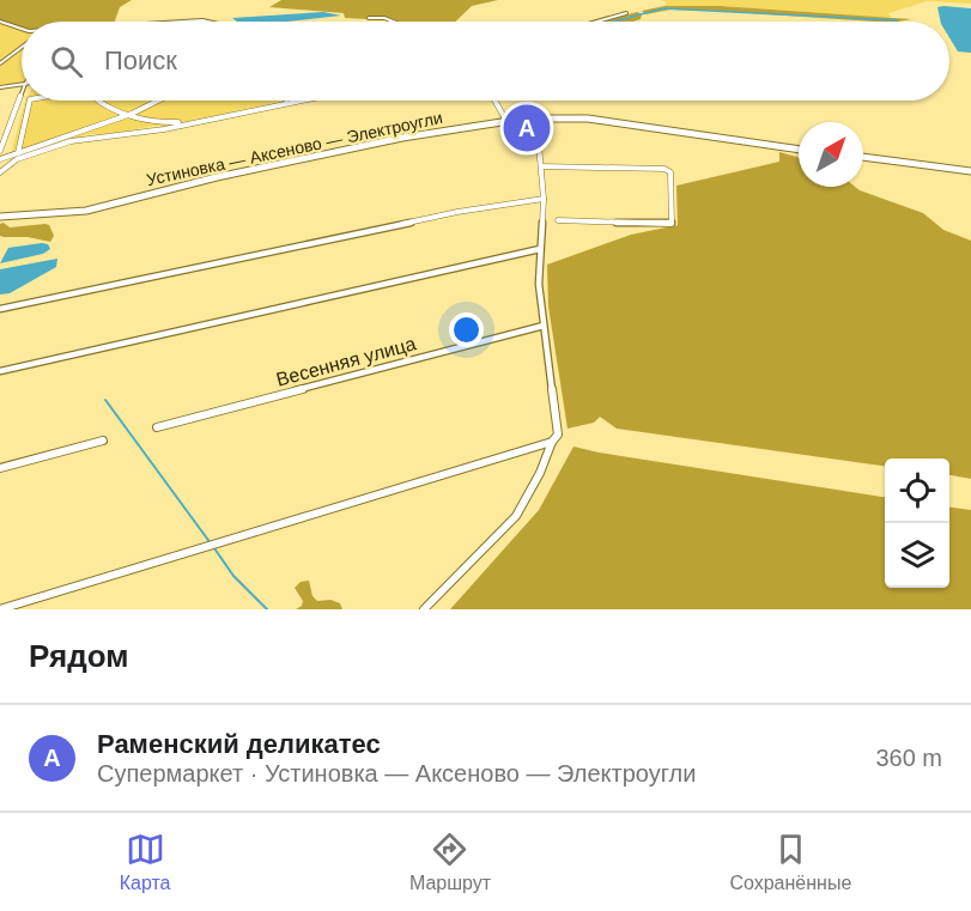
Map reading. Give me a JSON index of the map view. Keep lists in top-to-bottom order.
{
  "streets": {
    "main road": ["Устиновка — Аксеново — Электроугли"],
    "street": ["Весенняя улица"]
  },
  "north": "top right",
  "page": {
    "search": "Поиск",
    "pins": "A",
    "heading": "Рядом",
    "list": [
      {
        "mark": "A",
        "name": "Раменский деликатес",
        "note": "Супермаркет · Устиновка — Аксеново — Электроугли",
        "value": "360 m"
      }
    ],
    "nav": ["Карта", "Маршрут", "Сохранённые"]
  }
}
